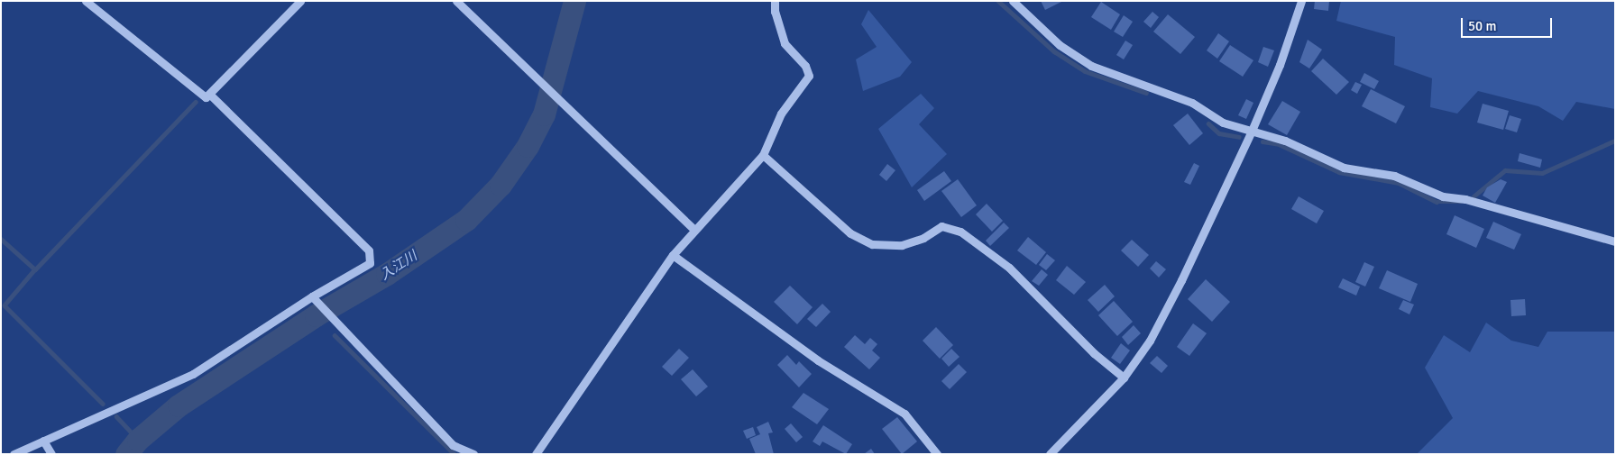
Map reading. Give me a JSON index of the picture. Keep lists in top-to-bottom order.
{
  "water": ["入江川"],
  "scale_bar": "50 m"
}
